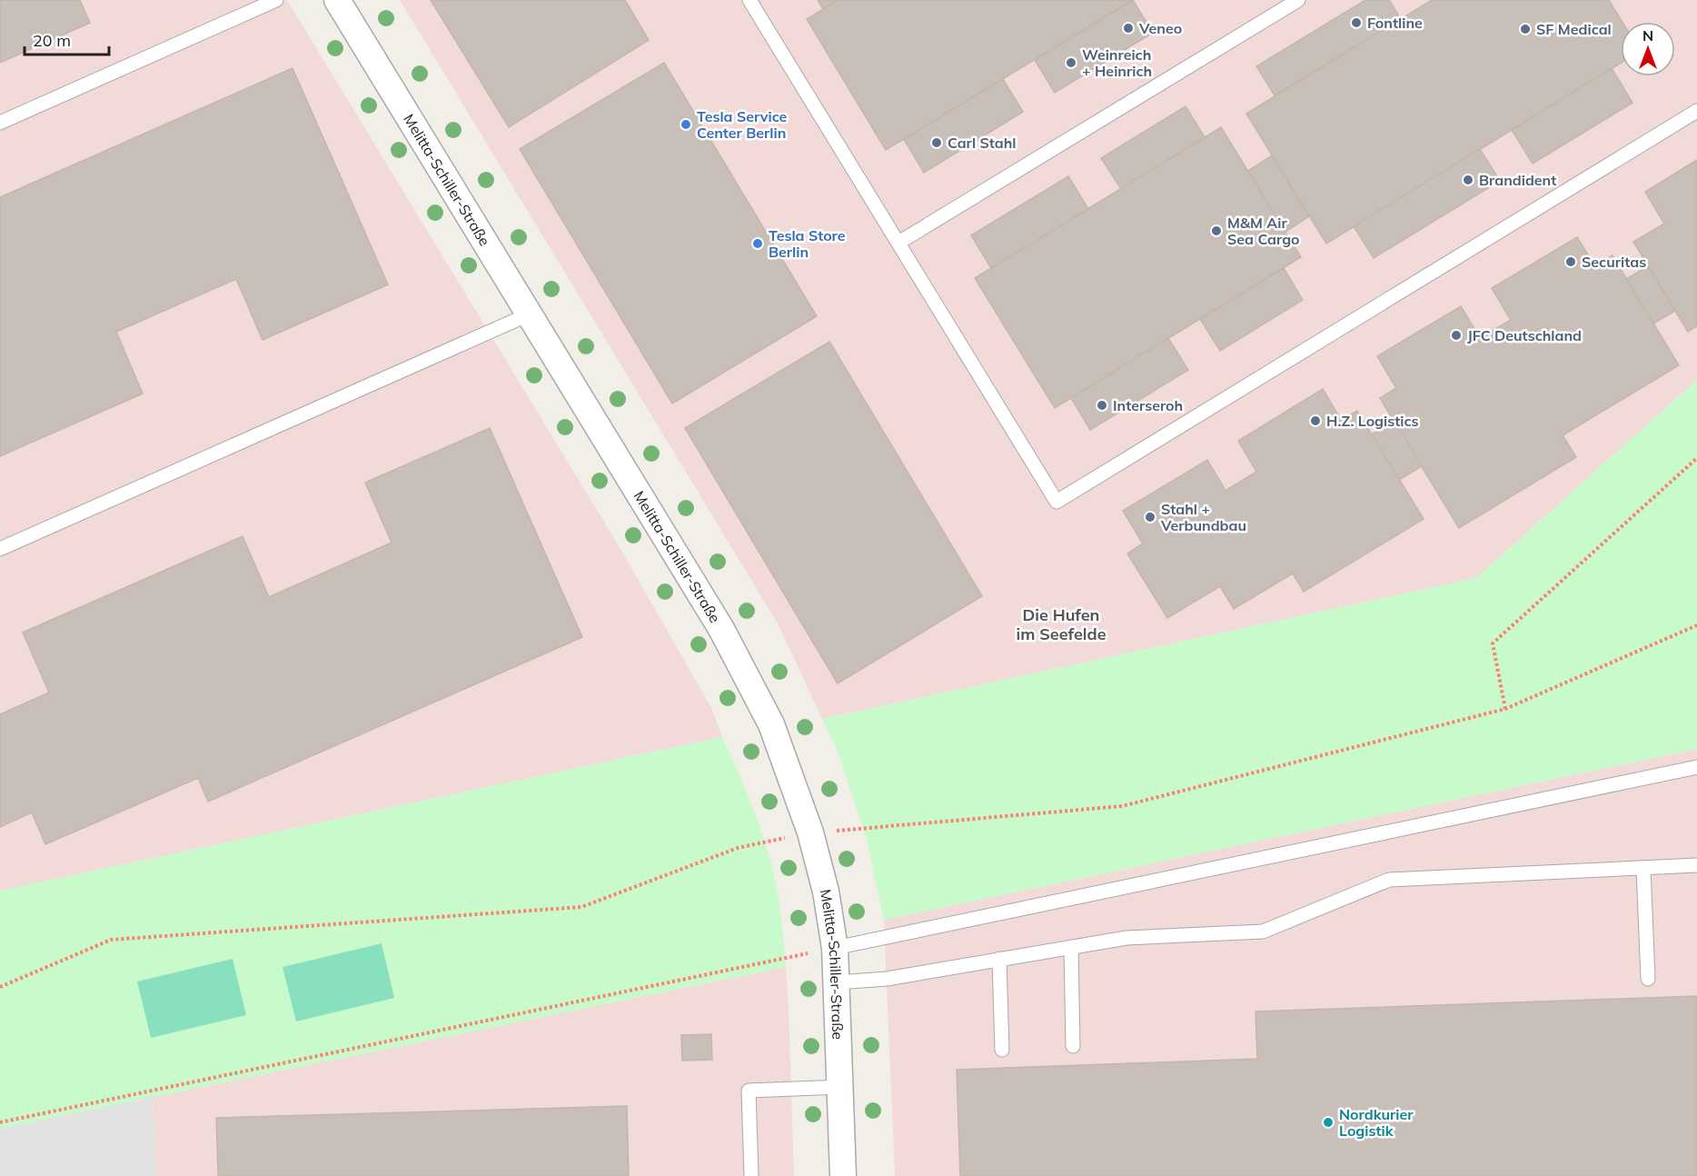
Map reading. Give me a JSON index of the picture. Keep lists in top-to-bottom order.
{
  "streets": {
    "street": ["Melitta-Schiller-Straße"]
  },
  "districts": ["Die Hufen im Seefelde"],
  "places": [
    "Fontline",
    "Veneo",
    "SF Medical",
    "Weinreich + Heinrich",
    "Tesla Service Center Berlin",
    "Carl Stahl",
    "Brandident",
    "M&M Air Sea Cargo",
    "Tesla Store Berlin",
    "Securitas",
    "JFC Deutschland",
    "Interseroh",
    "H.Z. Logistics",
    "Stahl + Verbundbau",
    "Nordkurier Logistik"
  ],
  "scale_bar": "20 m",
  "north": "top"
}
